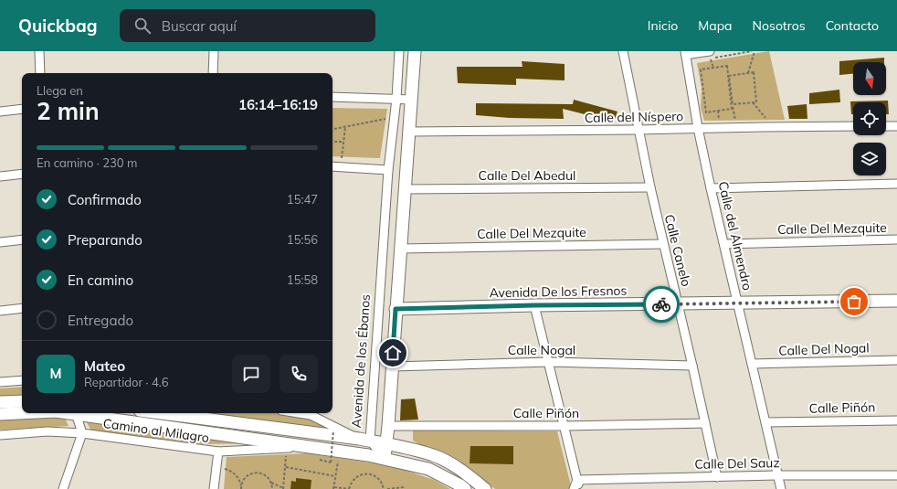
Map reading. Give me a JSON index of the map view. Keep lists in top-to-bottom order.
{
  "streets": {
    "street": [
      "Calle del Níspero",
      "Calle Del Abedul",
      "Calle Del Mezquite",
      "Calle del Almendro",
      "Calle Canelo",
      "Avenida De los Fresnos",
      "Calle Del Nogal",
      "Calle Nogal",
      "Avenida de los Ébanos",
      "Calle Piñón",
      "Camino al Milagro",
      "Calle Del Sauz"
    ]
  },
  "crossings": [
    ["Calle del Níspero", "Calle del Almendro"],
    ["Calle del Níspero", "Calle Canelo"],
    ["Calle Del Abedul", "Calle Canelo"],
    ["Calle Del Mezquite", "Calle del Almendro"],
    ["Calle Del Mezquite", "Calle Canelo"],
    ["Calle del Almendro", "Avenida De los Fresnos"],
    ["Calle del Almendro", "Calle Del Nogal"],
    ["Calle del Almendro", "Calle Piñón"],
    ["Calle del Almendro", "Calle Del Sauz"],
    ["Calle Canelo", "Avenida De los Fresnos"],
    ["Calle Canelo", "Calle Nogal"],
    ["Calle Canelo", "Calle Piñón"],
    ["Calle Canelo", "Calle Del Sauz"]
  ],
  "north": "bottom",
  "page": {
    "header": "Quickbag",
    "search": "Buscar aquí",
    "nav": [
      "Inicio",
      "Mapa",
      "Nosotros",
      "Contacto"
    ],
    "heading": ["2 min", "Llega en", "16:14–16:19"],
    "panel": ["Mateo", "Repartidor · 4.6"],
    "bar": "En camino · 230 m",
    "list": [
      ["Confirmado", "15:47"],
      ["Preparando", "15:56"],
      ["En camino", "15:58"],
      "Entregado"
    ],
    "round": "M"
  }
}
